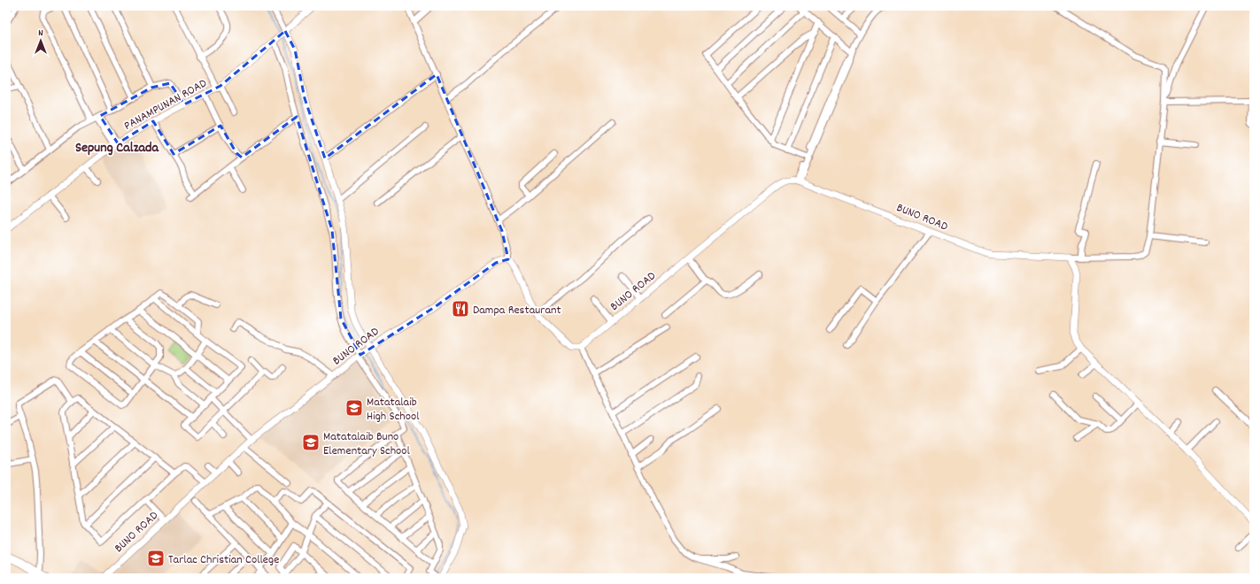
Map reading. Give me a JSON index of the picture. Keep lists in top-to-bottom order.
{
  "streets": {
    "street": ["PANAMPUNAN ROAD", "BUNO ROAD"]
  },
  "districts": ["Sepung Calzada"],
  "places": {
    "restaurant": ["Dampa Restaurant"],
    "school or university": ["Matatalaib High School", "Matatalaib Buno Elementary School", "Tarlac Christian College"]
  },
  "north": "top"
}
